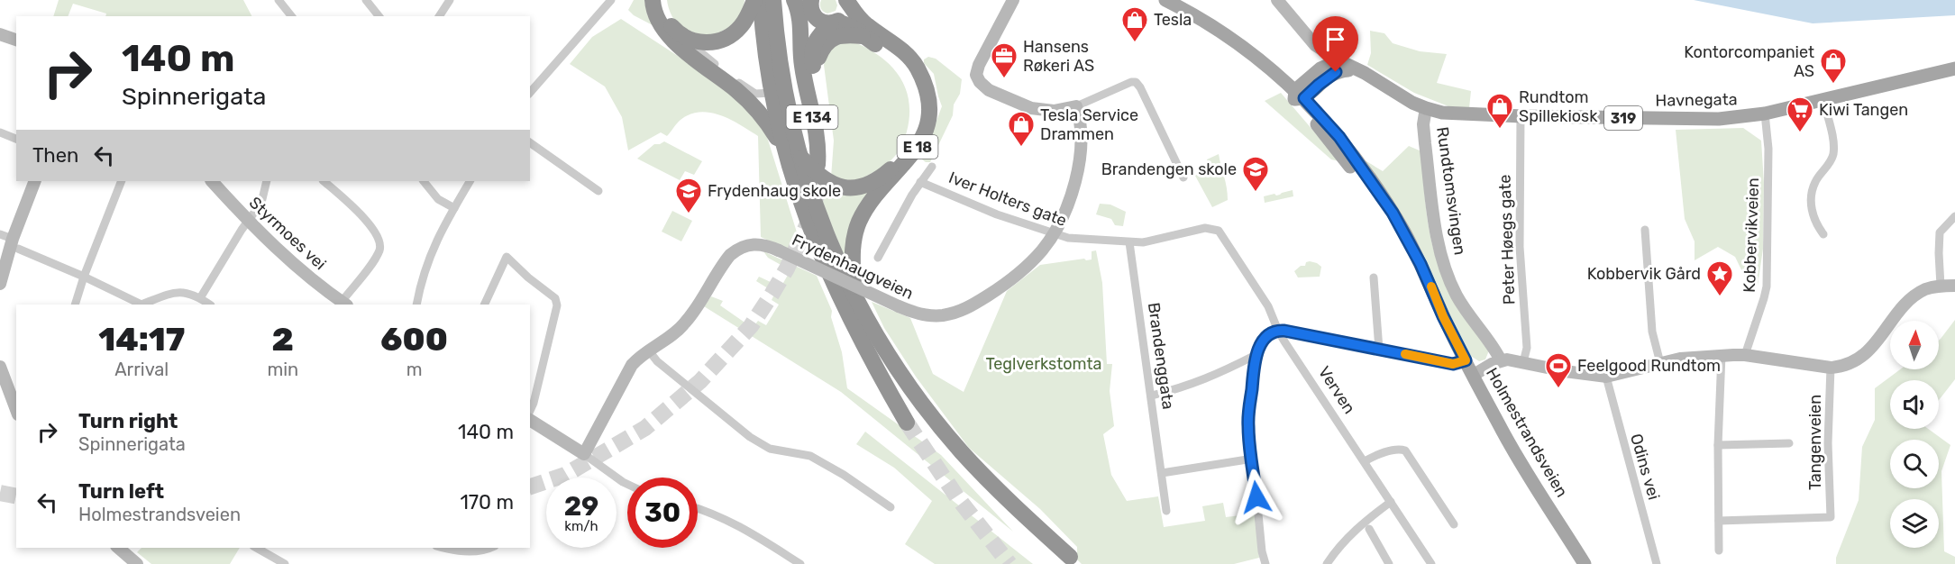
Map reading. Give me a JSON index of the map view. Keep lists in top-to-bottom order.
{
  "streets": {
    "highway": ["E 134", "E 18"],
    "main road": [
      "Havnegata",
      "319",
      "Rundtomsvingen",
      "Styrmoes vei",
      "Frydenhaugveien",
      "Holmestrandsveien"
    ],
    "street": [
      "Iver Holters gate",
      "Kobbervikveien",
      "Peter Høegs gate",
      "Brandenggata",
      "Verven",
      "Tangenveien",
      "Odins vei"
    ]
  },
  "crossings": [
    ["Havnegata", "Rundtomsvingen"],
    ["Havnegata", "Kobbervikveien"],
    ["Havnegata", "Peter Høegs gate"],
    ["E 134", "E 18"],
    ["Iver Holters gate", "Frydenhaugveien"],
    ["Iver Holters gate", "Brandenggata"],
    ["Iver Holters gate", "Verven"]
  ],
  "parks": ["Teglverkstomta"],
  "places": {
    "shop": [
      "Tesla",
      "Kontorcompaniet AS",
      "Rundtom Spillekiosk",
      "Tesla Service Drammen"
    ],
    "office": ["Hansens Røkeri AS"],
    "supermarket": ["Kiwi Tangen"],
    "school or university": ["Brandengen skole", "Frydenhaug skole"],
    "place": ["Kobbervik Gård"],
    "sports": ["Feelgood Rundtom"]
  },
  "north": "top",
  "page": {
    "turn": ["140 m", "Spinnerigata"],
    "then": "Then",
    "eta": [
      "14:17",
      "Arrival",
      "2",
      "min",
      "600",
      "m"
    ],
    "list": [
      {
        "name": "Turn right",
        "note": "Spinnerigata",
        "value": "140 m"
      },
      {
        "name": "Turn left",
        "note": "Holmestrandsveien",
        "value": "170 m"
      }
    ],
    "speed": "29 km/h",
    "limit": "30"
  }
}
